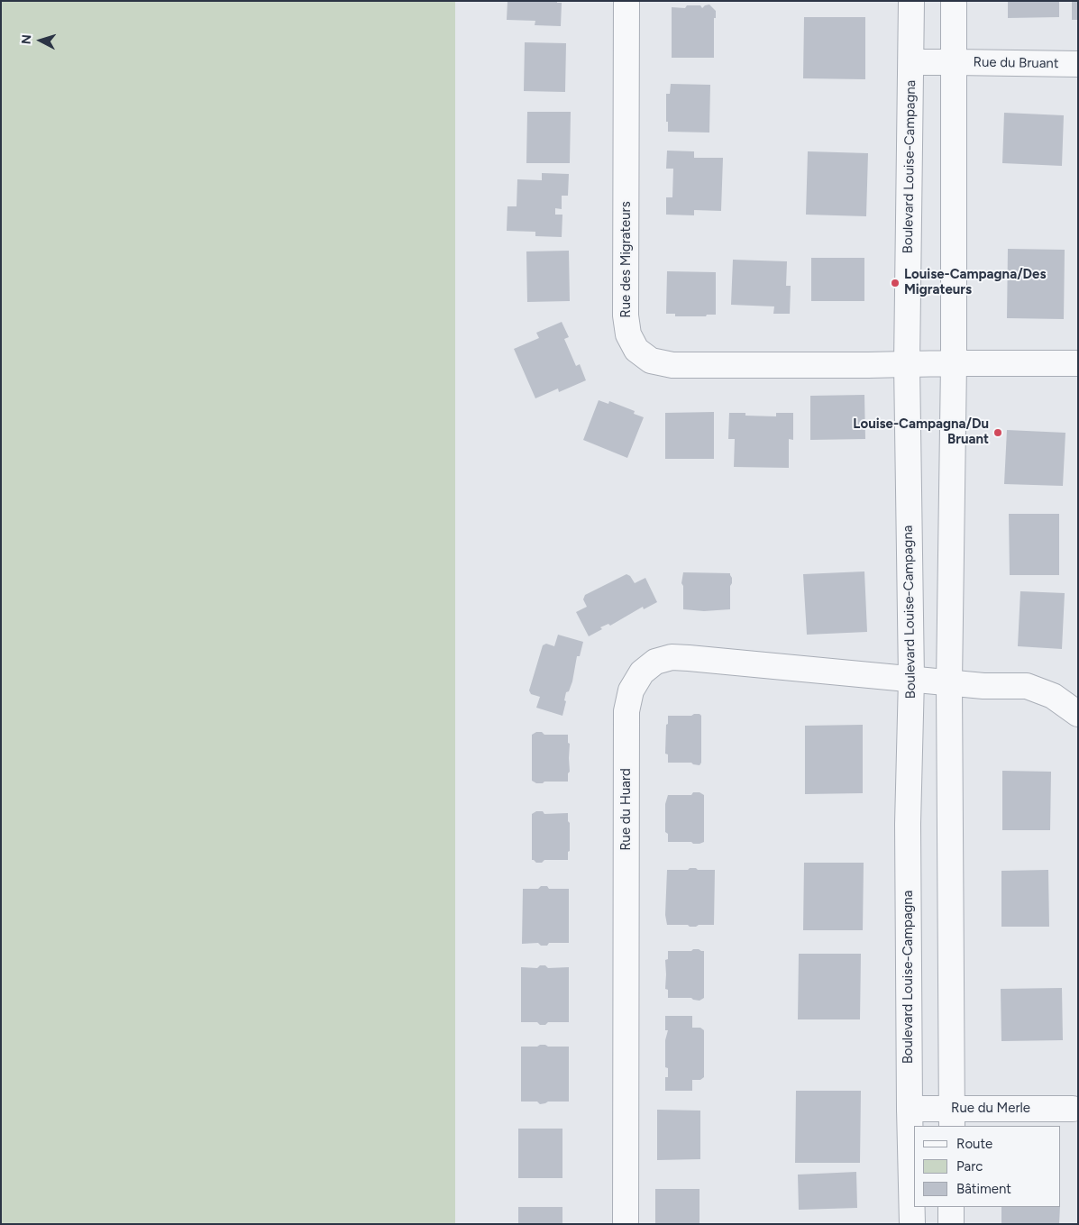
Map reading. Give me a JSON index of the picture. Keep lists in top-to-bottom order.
{
  "streets": {
    "street": [
      "Rue du Bruant",
      "Boulevard Louise-Campagna",
      "Rue des Migrateurs",
      "Rue du Huard",
      "Rue du Merle"
    ]
  },
  "crossings": [
    ["Rue du Bruant", "Boulevard Louise-Campagna"],
    ["Boulevard Louise-Campagna", "Rue des Migrateurs"],
    ["Boulevard Louise-Campagna", "Rue du Huard"],
    ["Boulevard Louise-Campagna", "Rue du Merle"]
  ],
  "places": ["Louise-Campagna/Des Migrateurs", "Louise-Campagna/Du Bruant"],
  "legend": ["Route", "Parc", "Bâtiment"],
  "north": "left"
}
